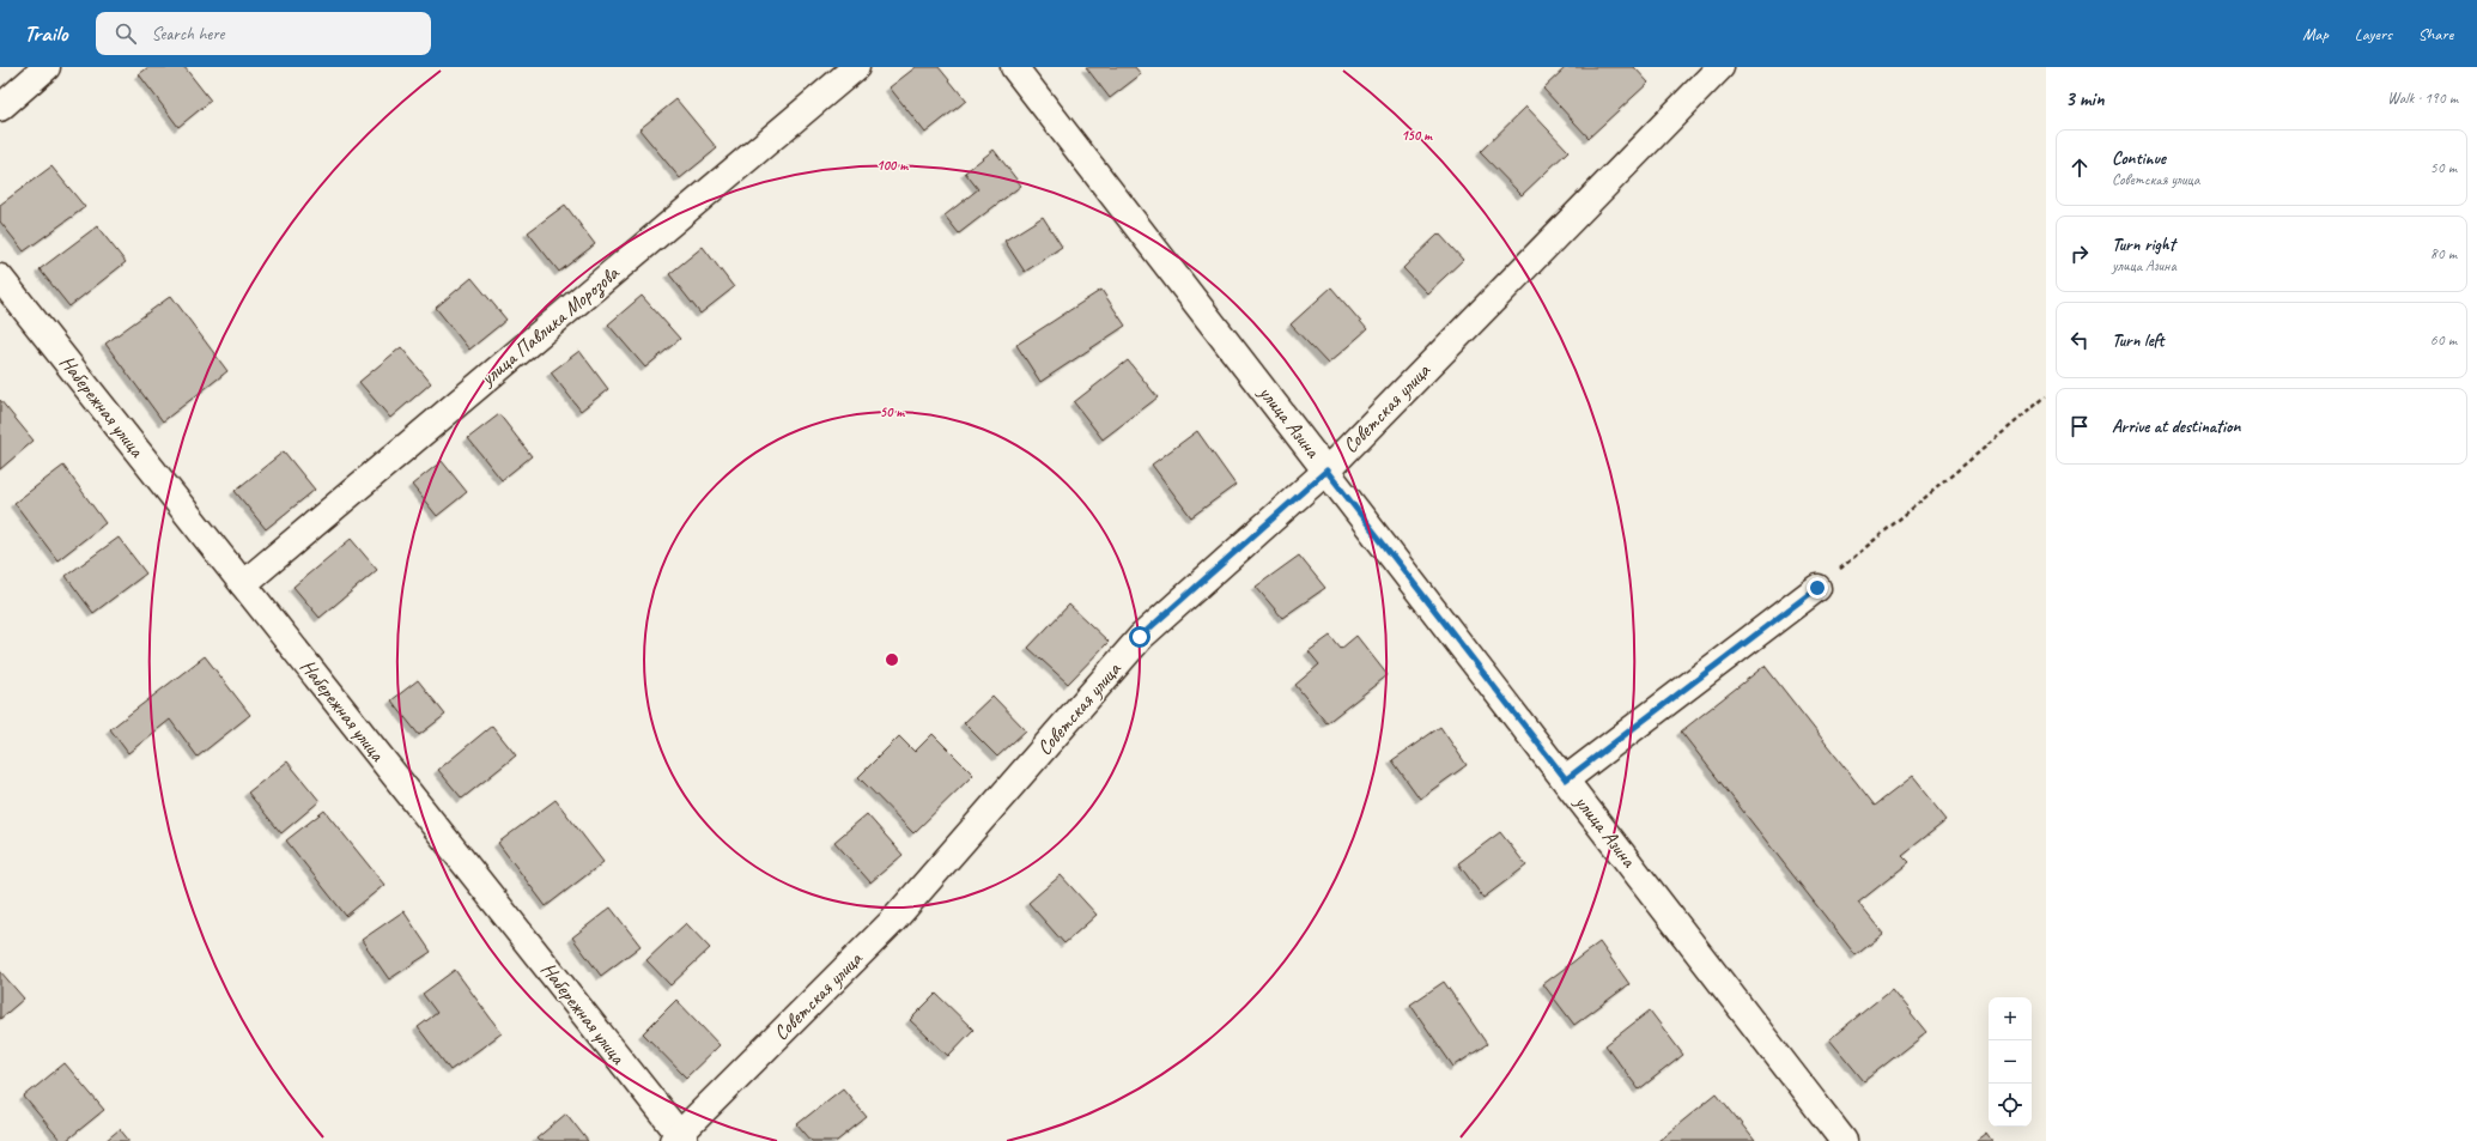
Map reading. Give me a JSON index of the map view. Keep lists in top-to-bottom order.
{
  "streets": {
    "street": [
      "улица Павлика Морозова",
      "Набережная улица",
      "Советская улица",
      "улица Азина"
    ]
  },
  "crossings": [
    ["улица Павлика Морозова", "Набережная улица"],
    ["Набережная улица", "Советская улица"],
    ["Советская улица", "улица Азина"]
  ],
  "page": {
    "header": "Trailo",
    "search": "Search here",
    "nav": ["Map", "Layers", "Share"],
    "heading": ["3 min", "Walk · 190 m"],
    "list": [
      ["Continue", "Советская улица", "50 m"],
      ["Turn right", "улица Азина", "80 m"],
      ["Turn left", "60 m"],
      "Arrive at destination"
    ],
    "map_buttons": ["+", "−"]
  },
  "rings": ["150 m", "100 m", "50 m"]
}
